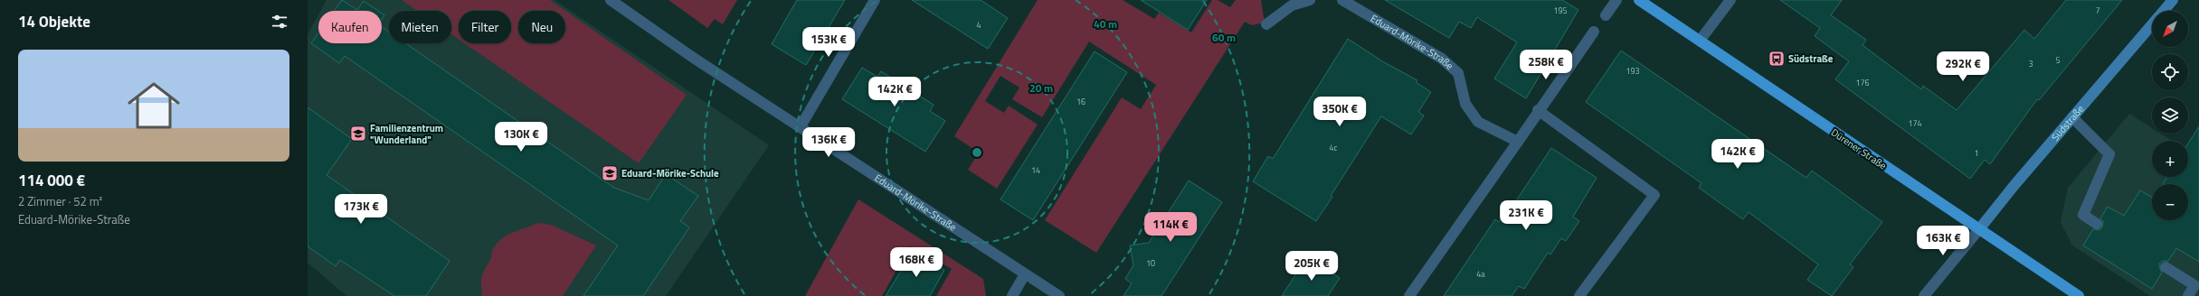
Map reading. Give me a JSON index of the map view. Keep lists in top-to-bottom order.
{
  "streets": {
    "main road": ["Südstraße", "Dürener Straße"],
    "street": ["Eduard-Mörike-Straße"]
  },
  "crossings": [
    ["Südstraße", "Dürener Straße"]
  ],
  "places": {
    "bus stop": ["Südstraße"],
    "school or university": ["Familienzentrum \"Wunderland\"", "Eduard-Mörike-Schule"]
  },
  "house_numbers": [
    "195",
    "7",
    "4",
    "5",
    "3",
    "193",
    "176",
    "16",
    "174",
    "4c",
    "1",
    "14",
    "10",
    "4a"
  ],
  "north": "bottom left",
  "page": {
    "heading": "14 Objekte",
    "map_buttons": ["+", "−"],
    "chip": [
      "Kaufen",
      "Mieten",
      "Filter",
      "Neu"
    ],
    "price": [
      "153K €",
      "258K €",
      "292K €",
      "142K €",
      "350K €",
      "130K €",
      "136K €",
      "142K €",
      "173K €",
      "231K €",
      "114K €",
      "163K €",
      "168K €",
      "205K €"
    ],
    "list": [
      {
        "name": "114 000 €",
        "note": "2 Zimmer · 52 m² · Eduard-Mörike-Straße"
      }
    ]
  },
  "rings": ["40 m", "60 m", "20 m"]
}
